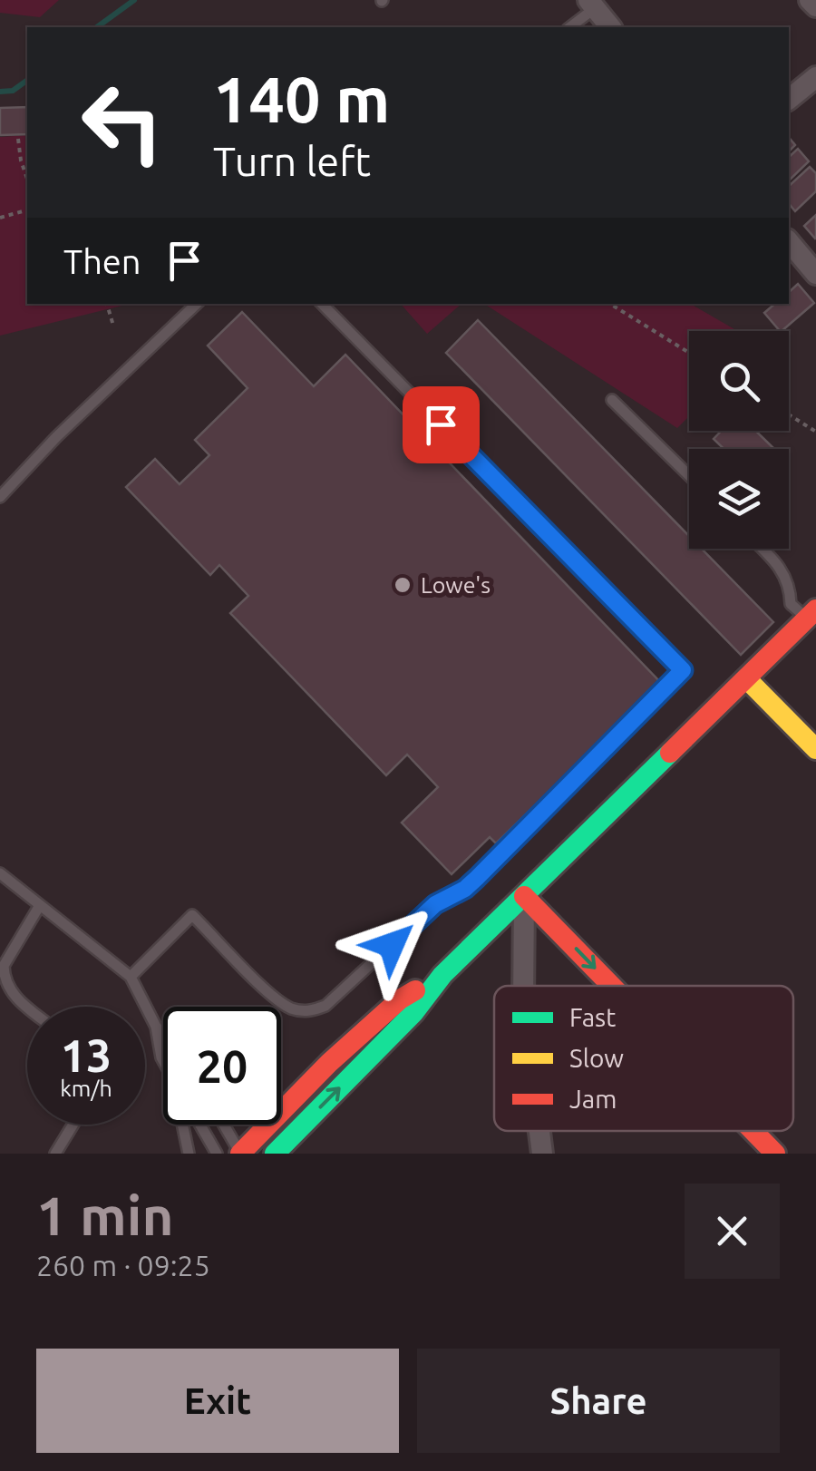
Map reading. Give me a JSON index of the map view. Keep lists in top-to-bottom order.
{
  "places": ["Lowe's"],
  "legend": ["Fast", "Slow", "Jam"],
  "page": {
    "turn": ["140 m", "Turn left"],
    "then": "Then",
    "speed": "13 km/h",
    "limit": "20",
    "heading": ["1 min", "260 m · 09:25"],
    "buttons": ["Exit", "Share"]
  }
}
